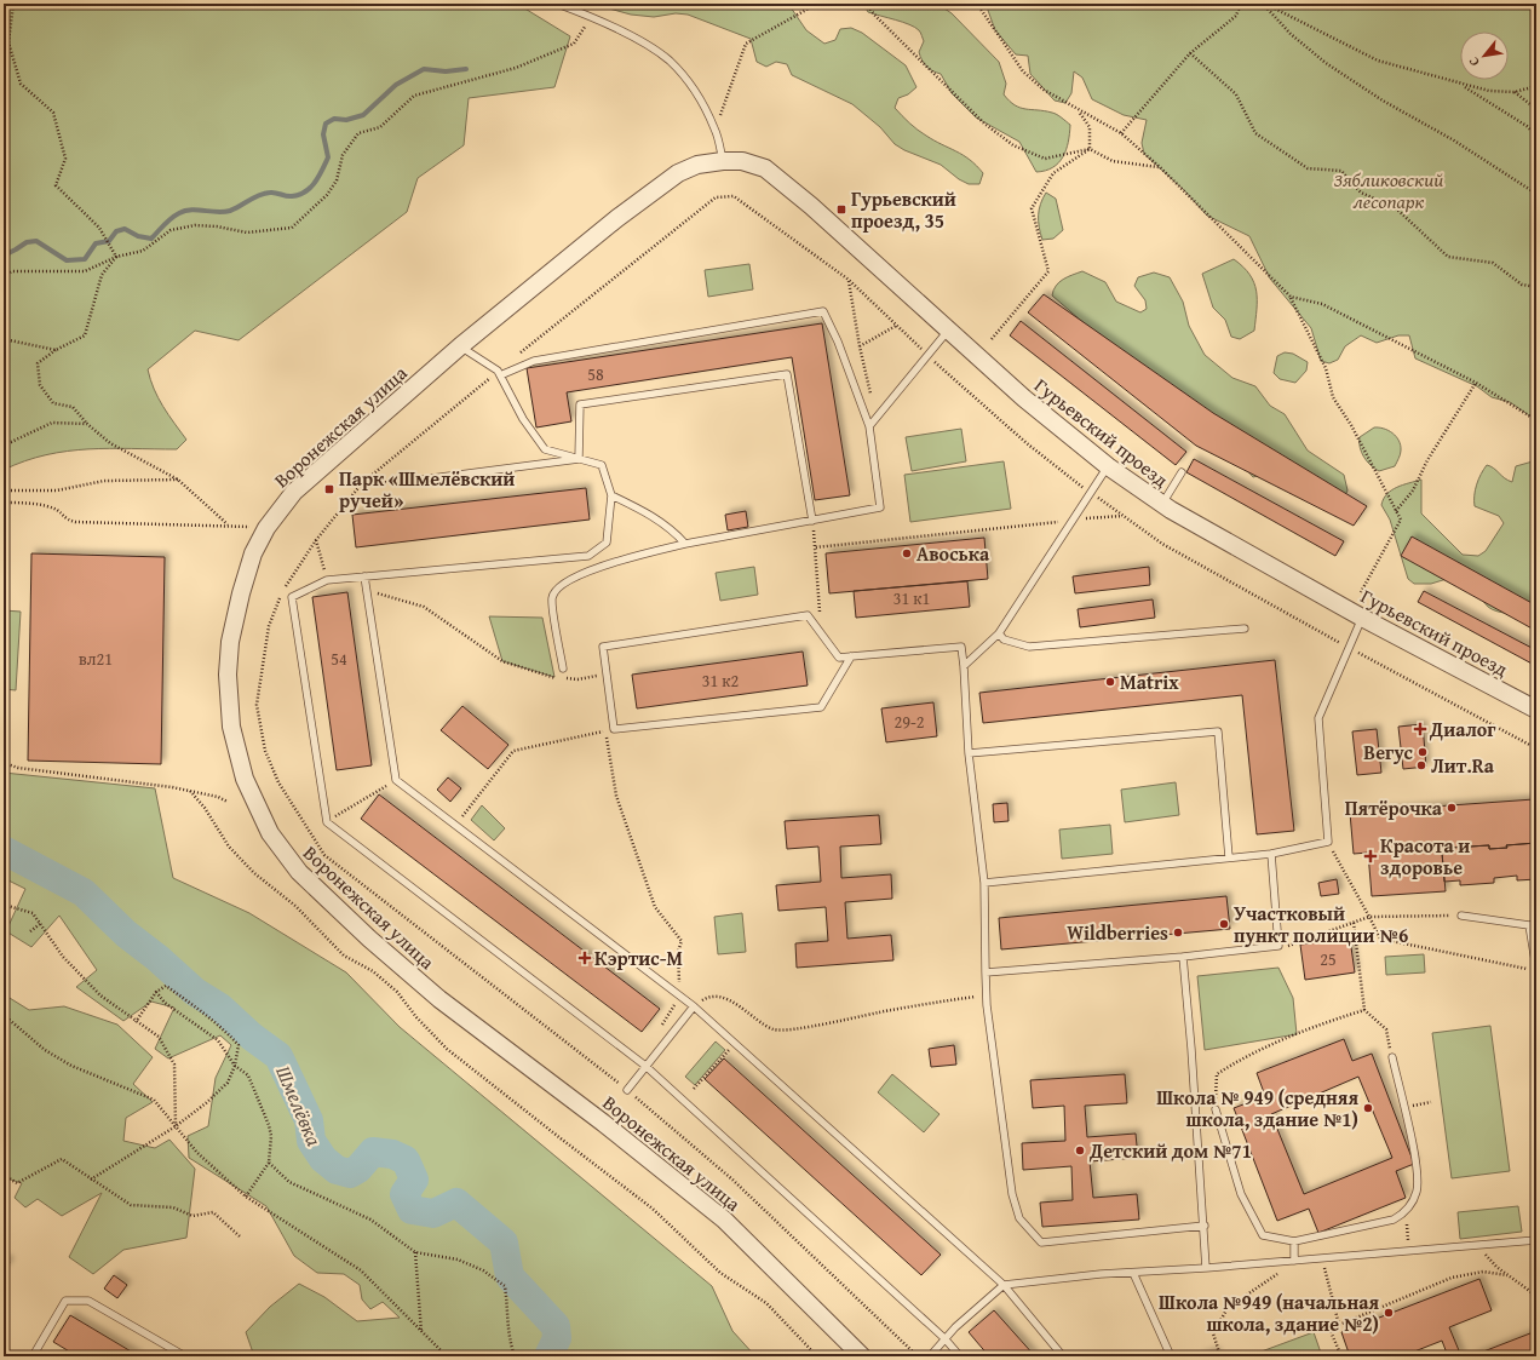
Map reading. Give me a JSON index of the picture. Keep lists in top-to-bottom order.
{
  "streets": {
    "street": ["Воронежская улица", "Гурьевский проезд"]
  },
  "crossings": [
    ["Воронежская улица", "Гурьевский проезд"]
  ],
  "water": ["Шмелёвка"],
  "parks": ["Зябликовский лесопарк"],
  "places": {
    "transit": ["Гурьевский проезд, 35", "Парк «Шмелёвский ручей»"],
    "other": [
      "Авоська",
      "Matrix",
      "Вегус",
      "Лит.Ra",
      "Пятёрочка",
      "Участковый пункт полиции №6",
      "Wildberries",
      "Школа № 949 (средняя школа, здание №1)",
      "Детский дом №71",
      "Школа №949 (начальная школа, здание №2)"
    ],
    "health": ["Диалог", "Красота и здоровье", "Кэртис-М"]
  },
  "house_numbers": [
    "58",
    "31 к1",
    "вл21",
    "54",
    "31 к2",
    "29-2",
    "25"
  ],
  "north": "bottom left"
}
